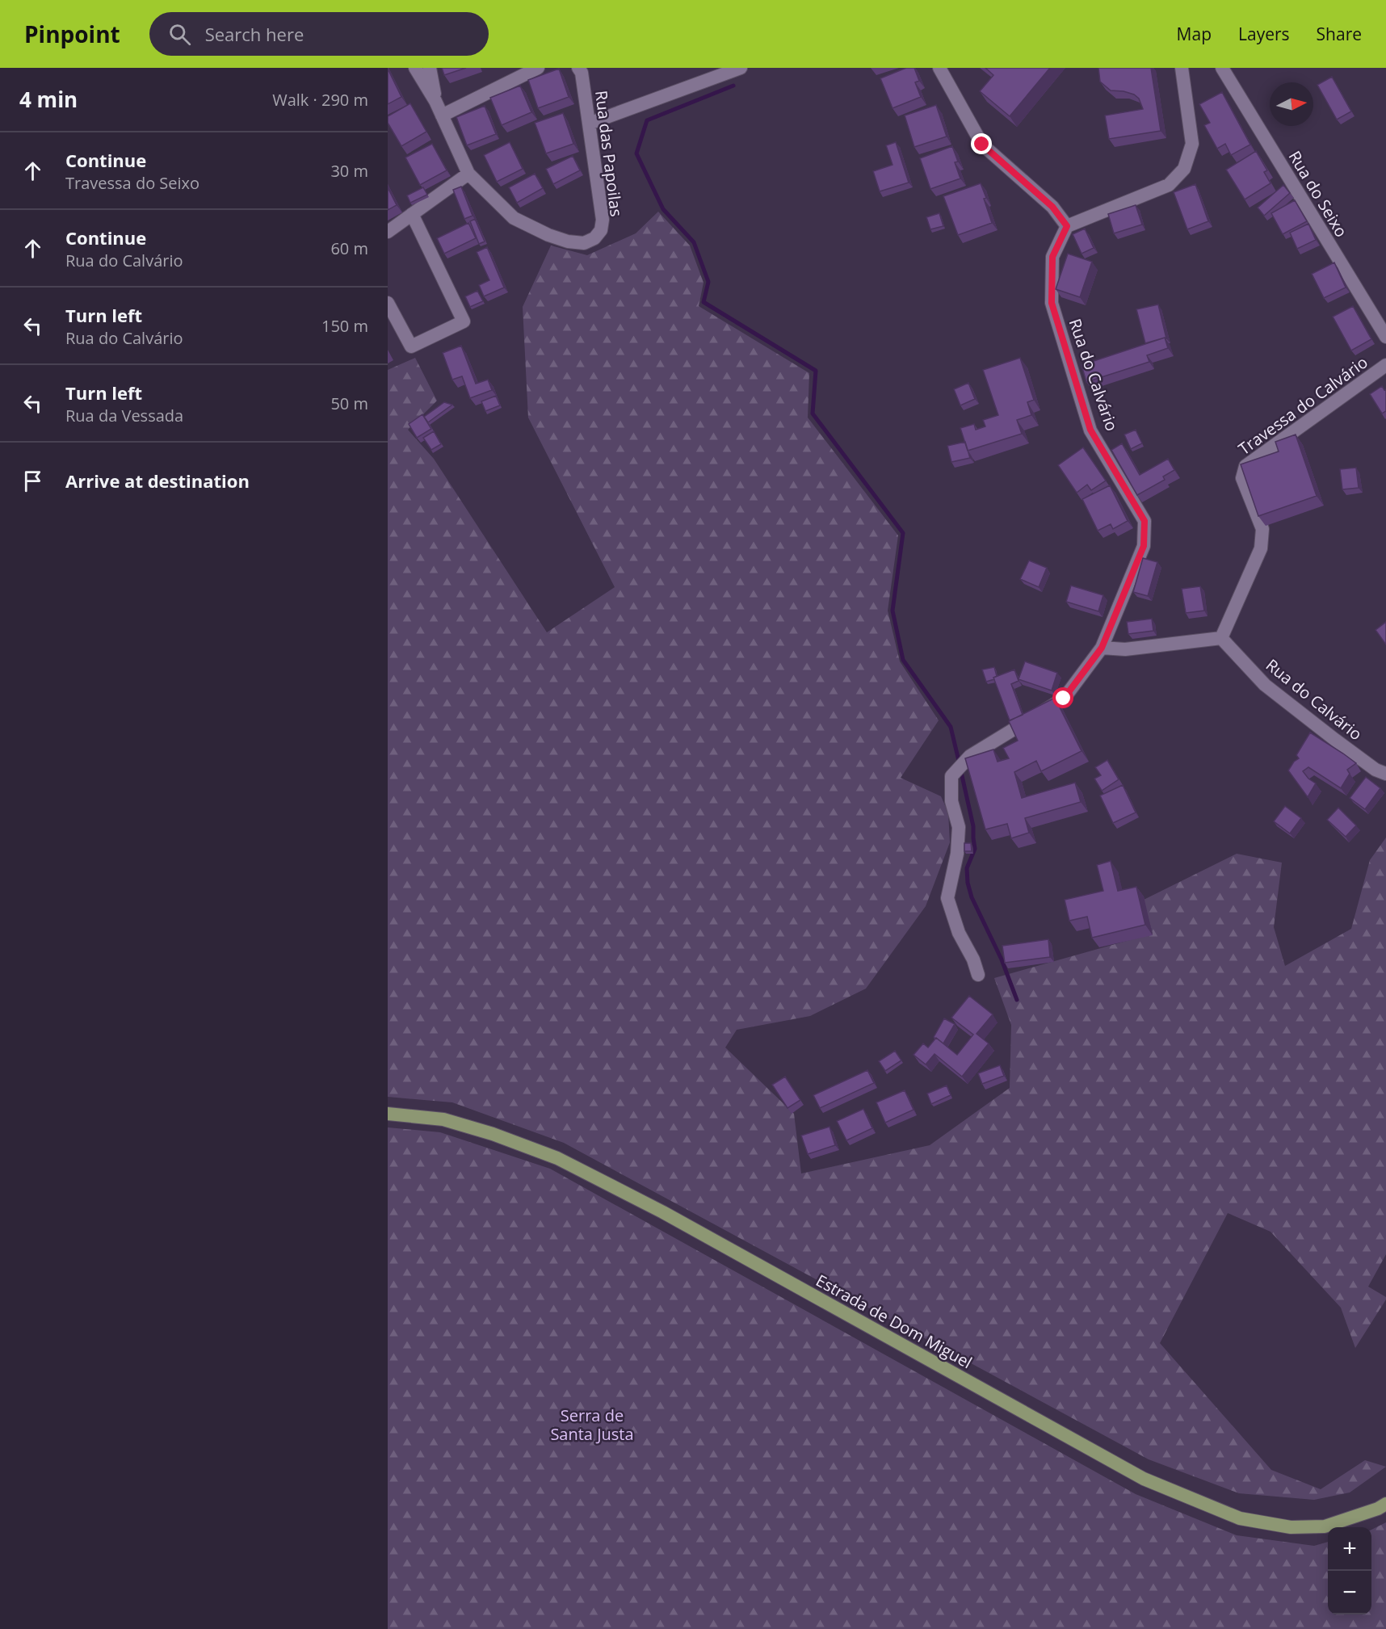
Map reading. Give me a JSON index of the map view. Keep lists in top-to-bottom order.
{
  "streets": {
    "main road": ["Estrada de Dom Miguel"],
    "street": [
      "Rua das Papoilas",
      "Rua do Seixo",
      "Rua do Calvário",
      "Travessa do Calvário"
    ]
  },
  "crossings": [
    ["Rua do Calvário", "Travessa do Calvário"]
  ],
  "parks": ["Serra de Santa Justa"],
  "north": "right",
  "page": {
    "header": "Pinpoint",
    "search": "Search here",
    "nav": ["Map", "Layers", "Share"],
    "heading": ["4 min", "Walk · 290 m"],
    "list": [
      ["Continue", "Travessa do Seixo", "30 m"],
      ["Continue", "Rua do Calvário", "60 m"],
      ["Turn left", "Rua do Calvário", "150 m"],
      ["Turn left", "Rua da Vessada", "50 m"],
      "Arrive at destination"
    ],
    "map_buttons": ["+", "−"]
  }
}
